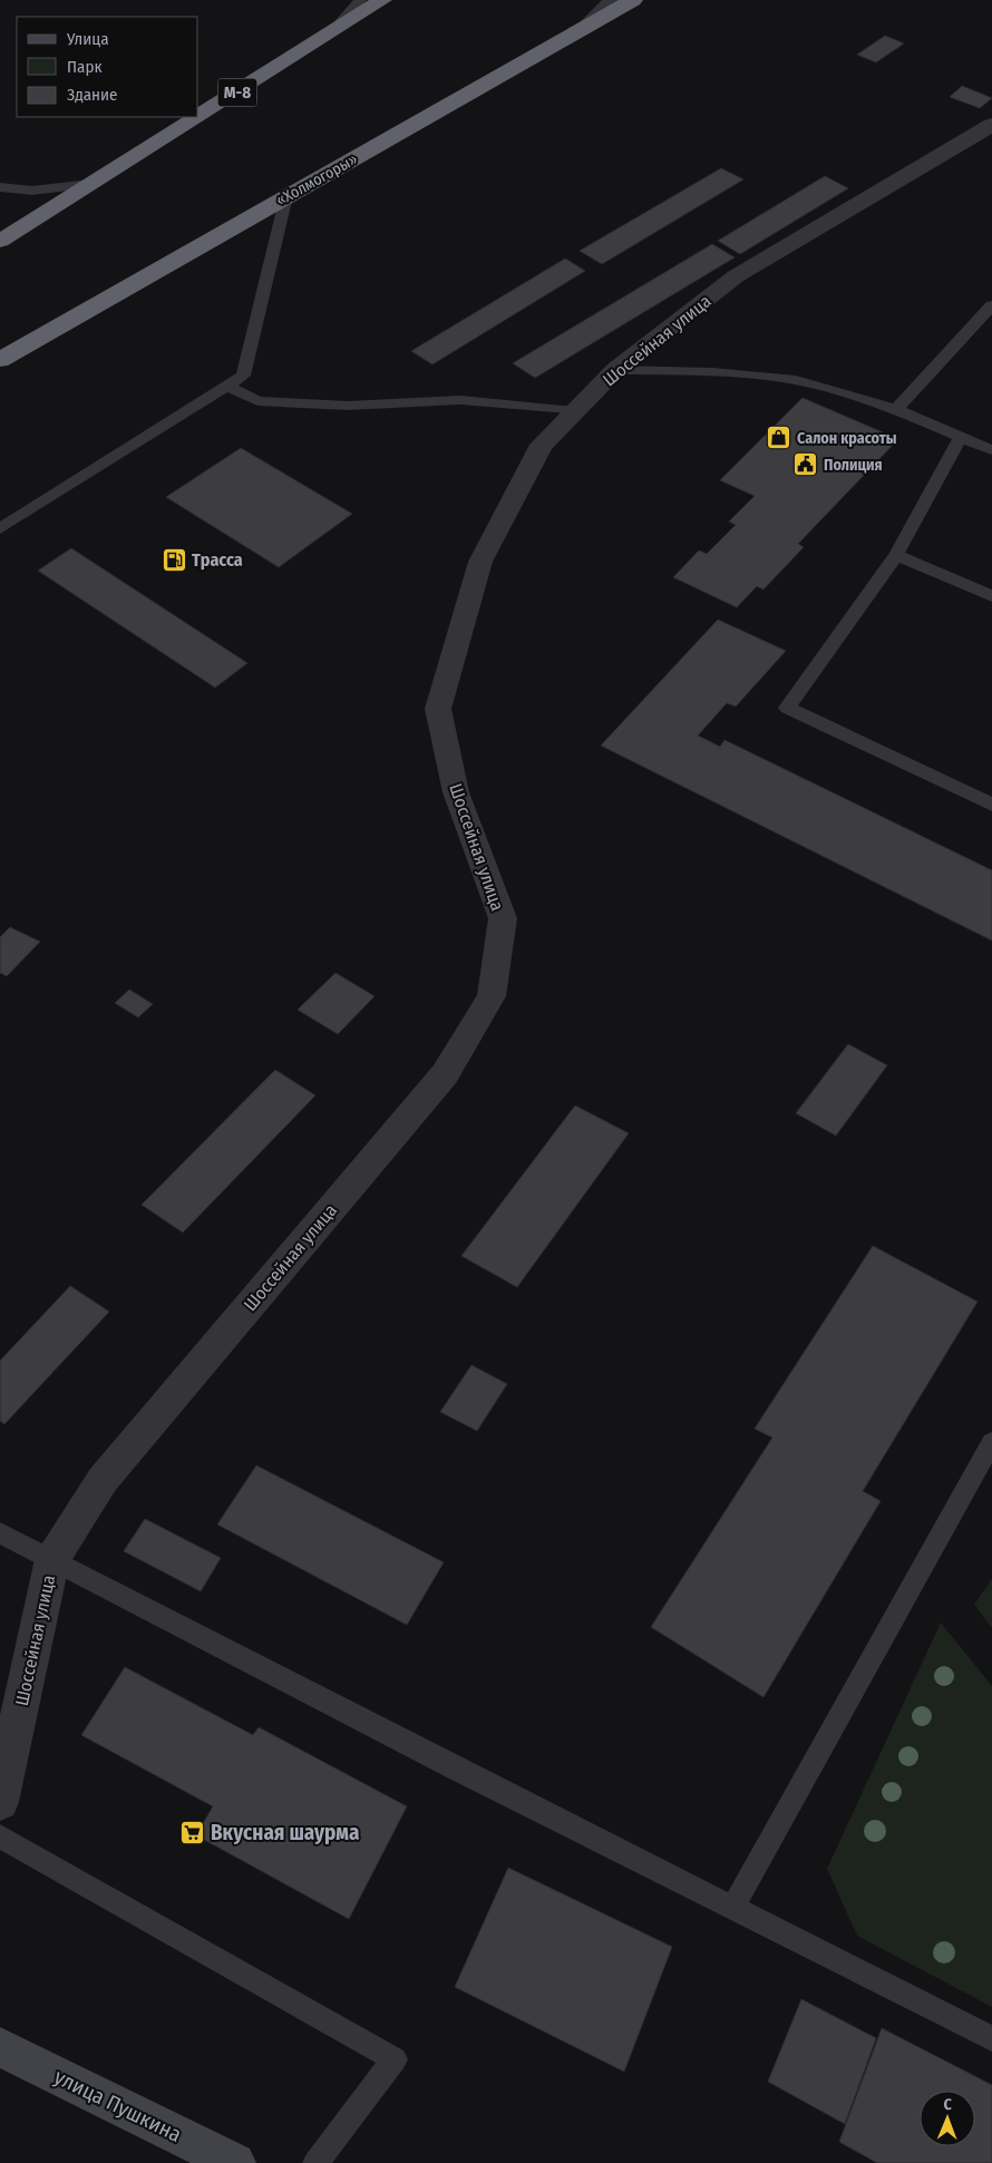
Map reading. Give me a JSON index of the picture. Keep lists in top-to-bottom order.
{
  "streets": {
    "highway": ["М-8", "«Холмогоры»"],
    "street": ["Шоссейная улица", "улица Пушкина"]
  },
  "places": {
    "shop": ["Салон красоты"],
    "public building": ["Полиция"],
    "fuel station": ["Трасса"],
    "supermarket": ["Вкусная шаурма"]
  },
  "legend": ["Улица", "Парк", "Здание"],
  "north": "top"
}
